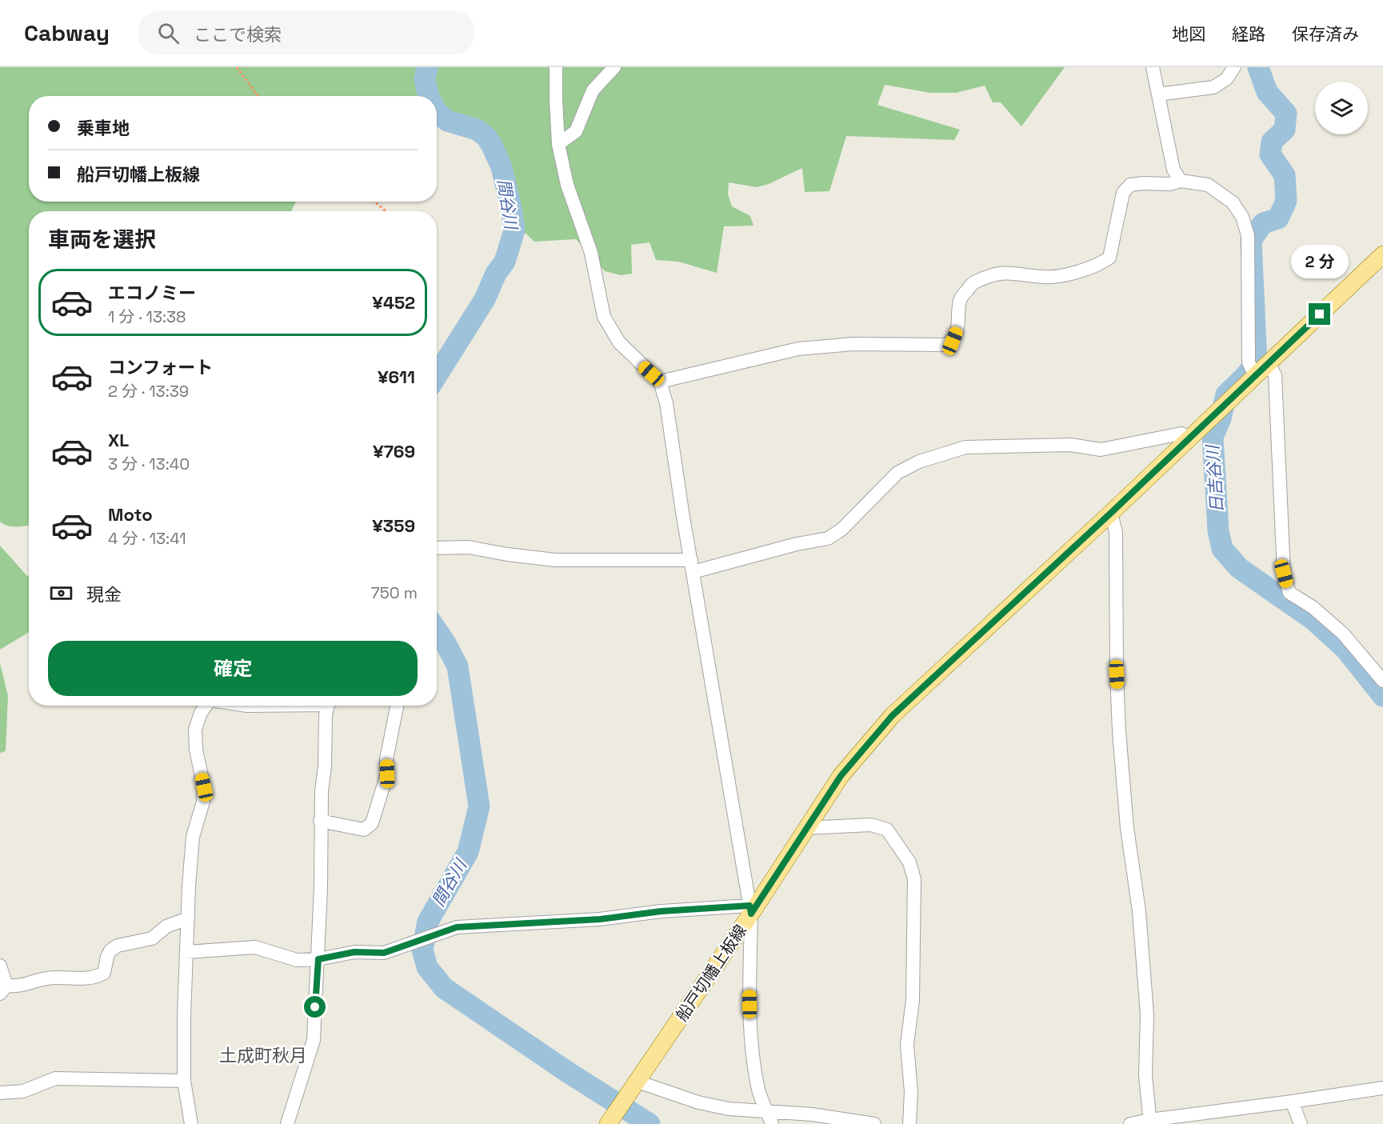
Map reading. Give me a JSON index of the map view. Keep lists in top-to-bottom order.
{
  "streets": {
    "main road": ["船戸切幡上板線"]
  },
  "districts": ["土成町秋月"],
  "water": ["間谷川", "日吉谷川"],
  "page": {
    "header": "Cabway",
    "search": "ここで検索",
    "nav": ["地図", "経路", "保存済み"],
    "banner": ["乗車地", "船戸切幡上板線"],
    "heading": "車両を選択",
    "bubble": "2 分",
    "list": [
      {
        "name": "エコノミー",
        "note": "1 分 · 13:38",
        "value": "¥452"
      },
      {
        "name": "コンフォート",
        "note": "2 分 · 13:39",
        "value": "¥611"
      },
      {
        "name": "XL",
        "note": "3 分 · 13:40",
        "value": "¥769"
      },
      {
        "name": "Moto",
        "note": "4 分 · 13:41",
        "value": "¥359"
      }
    ],
    "pay": ["現金", "750 m"],
    "buttons": "確定"
  }
}
